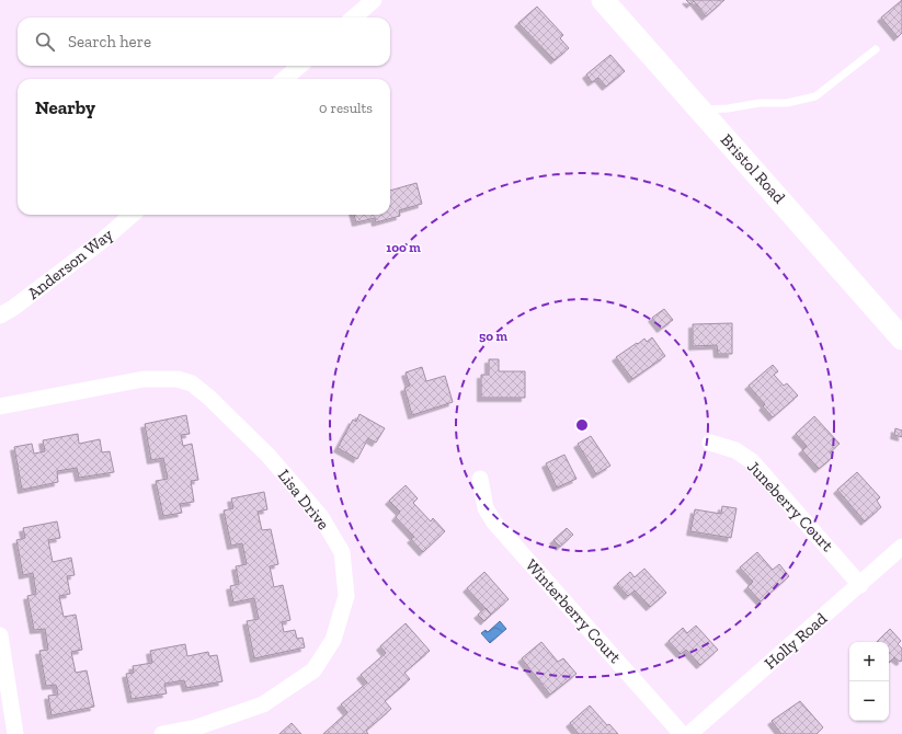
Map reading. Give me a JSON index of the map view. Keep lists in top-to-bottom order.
{
  "streets": {
    "main road": ["Bristol Road"],
    "street": [
      "Anderson Way",
      "Lisa Drive",
      "Juneberry Court",
      "Winterberry Court",
      "Holly Road"
    ]
  },
  "crossings": [
    ["Juneberry Court", "Holly Road"]
  ],
  "page": {
    "search": "Search here",
    "heading": ["Nearby", "0 results"],
    "map_buttons": ["+", "−"]
  },
  "rings": ["100 m", "50 m"]
}
